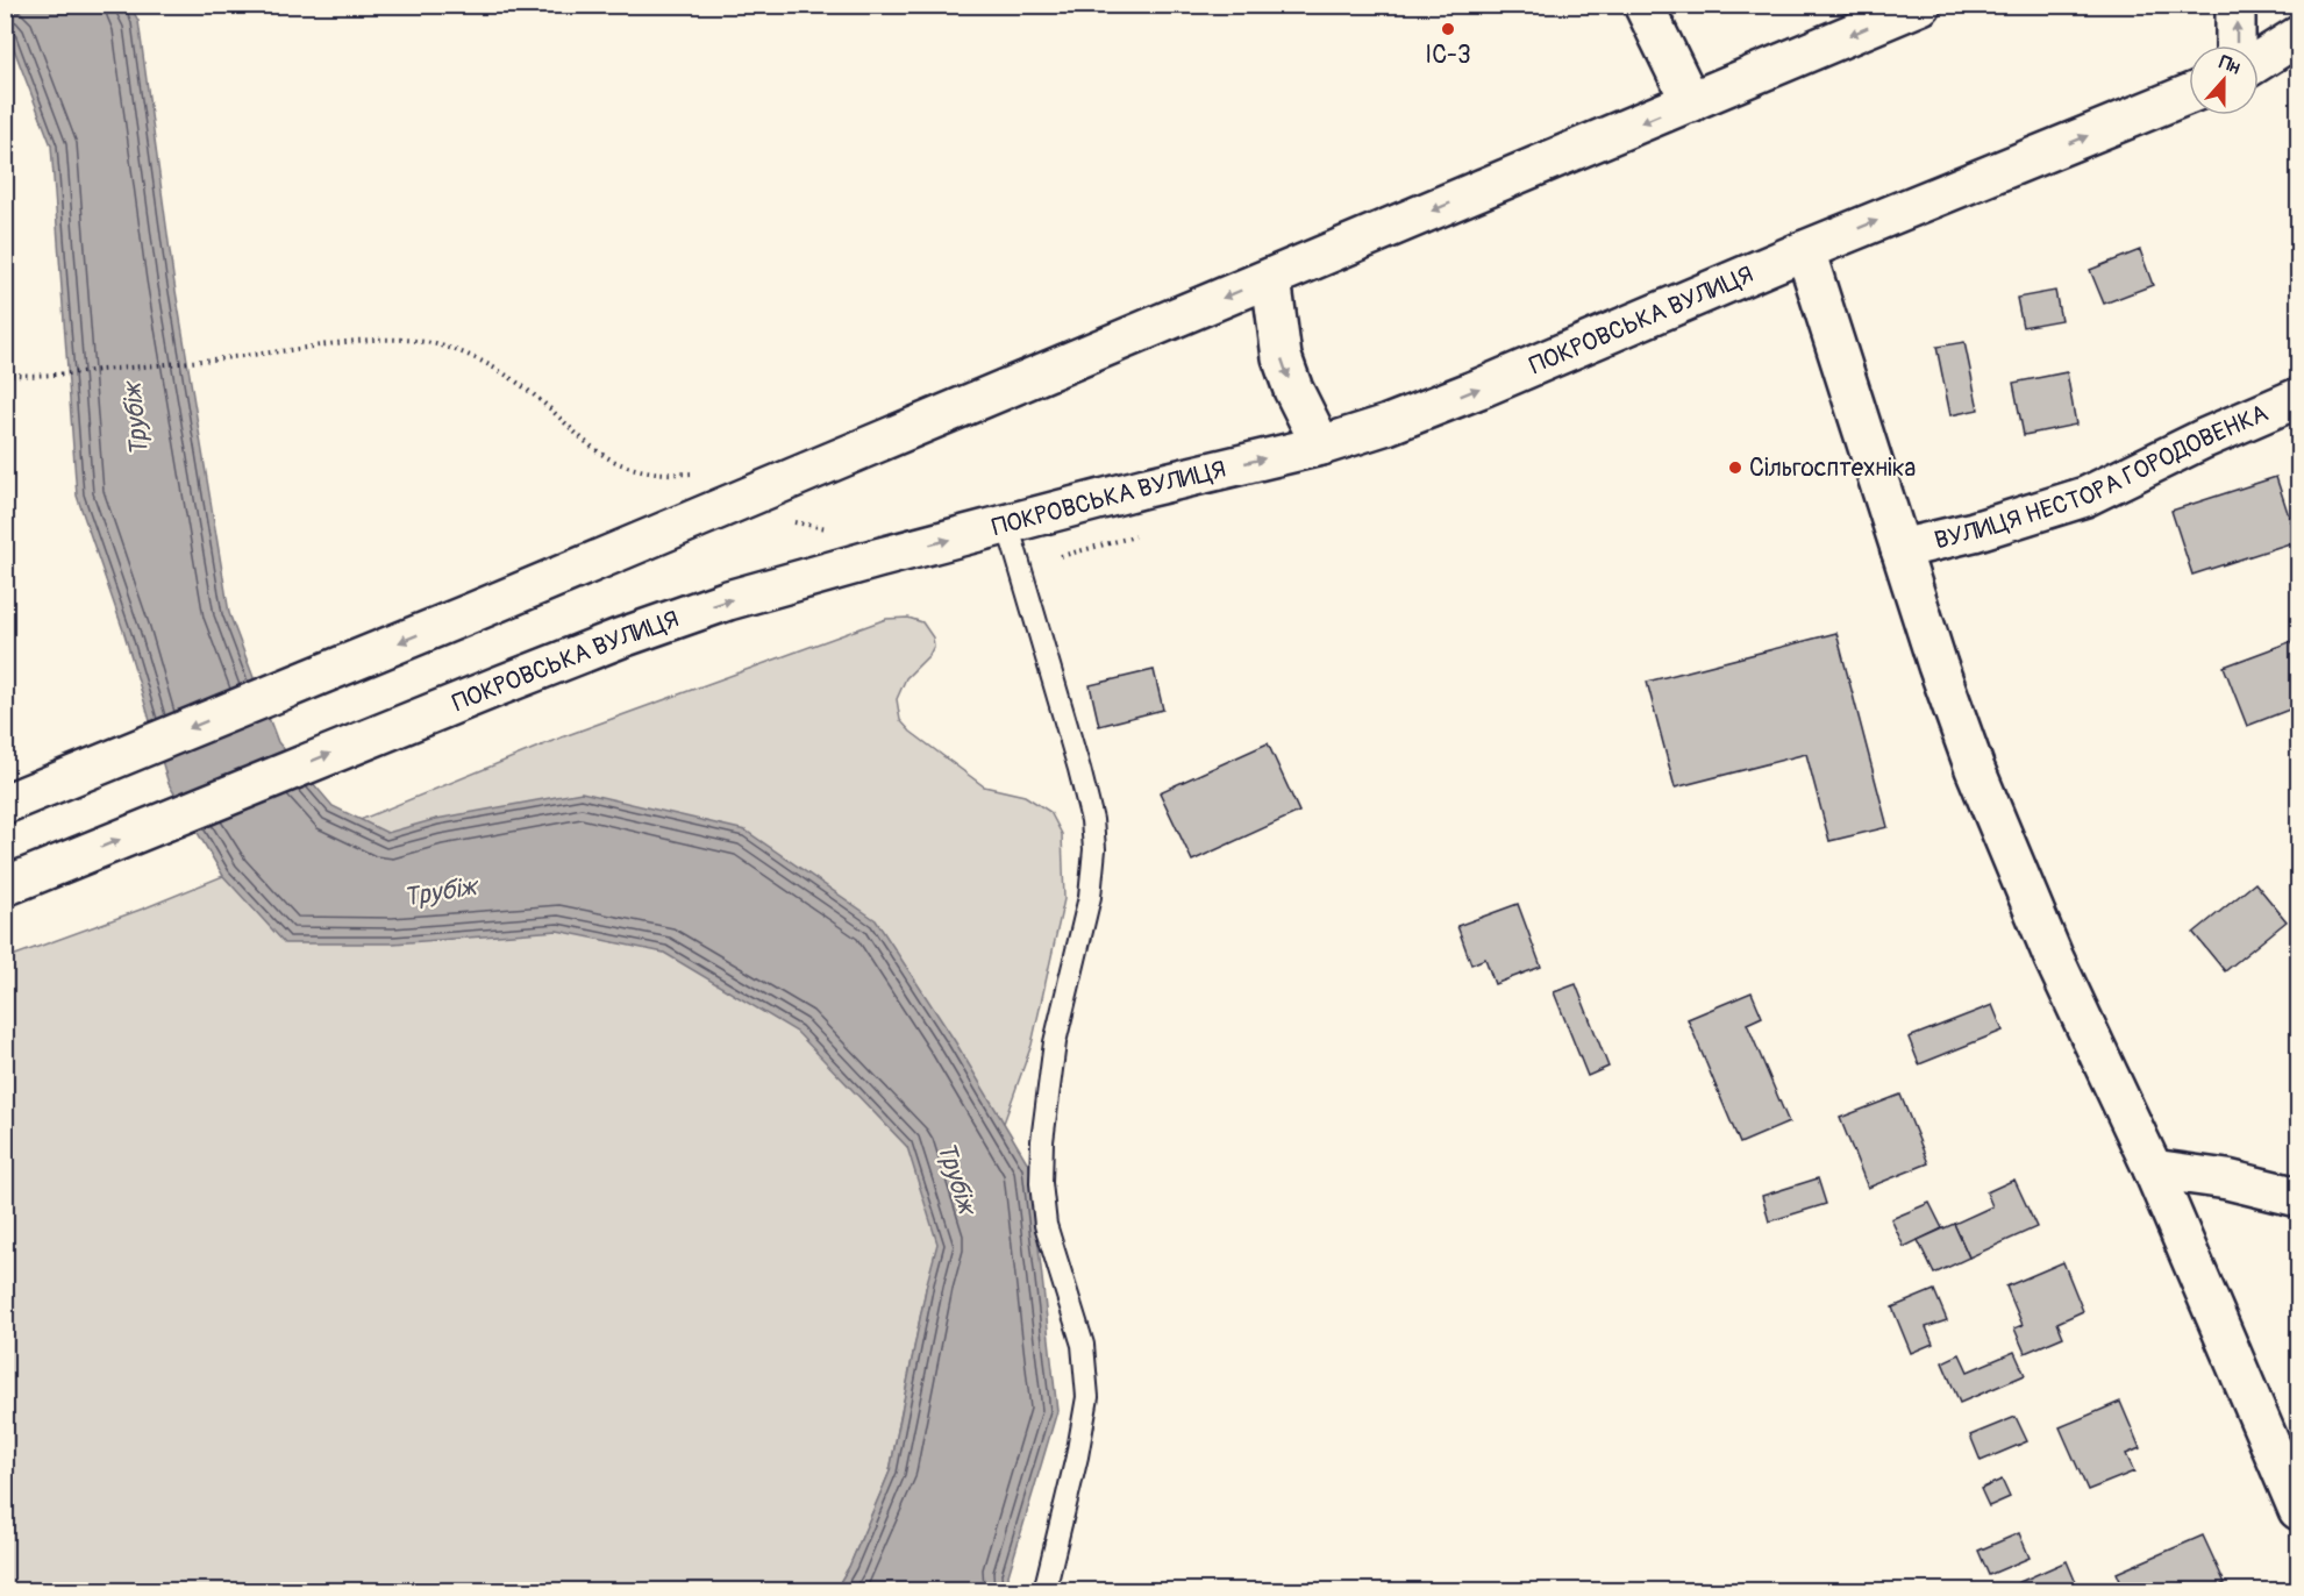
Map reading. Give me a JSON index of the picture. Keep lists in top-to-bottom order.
{
  "streets": {
    "main road": ["ПОКРОВСЬКА ВУЛИЦЯ", "ВУЛИЦЯ НЕСТОРА ГОРОДОВЕНКА"]
  },
  "water": ["Трубіж"],
  "places": ["ІС-3", "Сільгосптехніка"],
  "north": "top"
}
